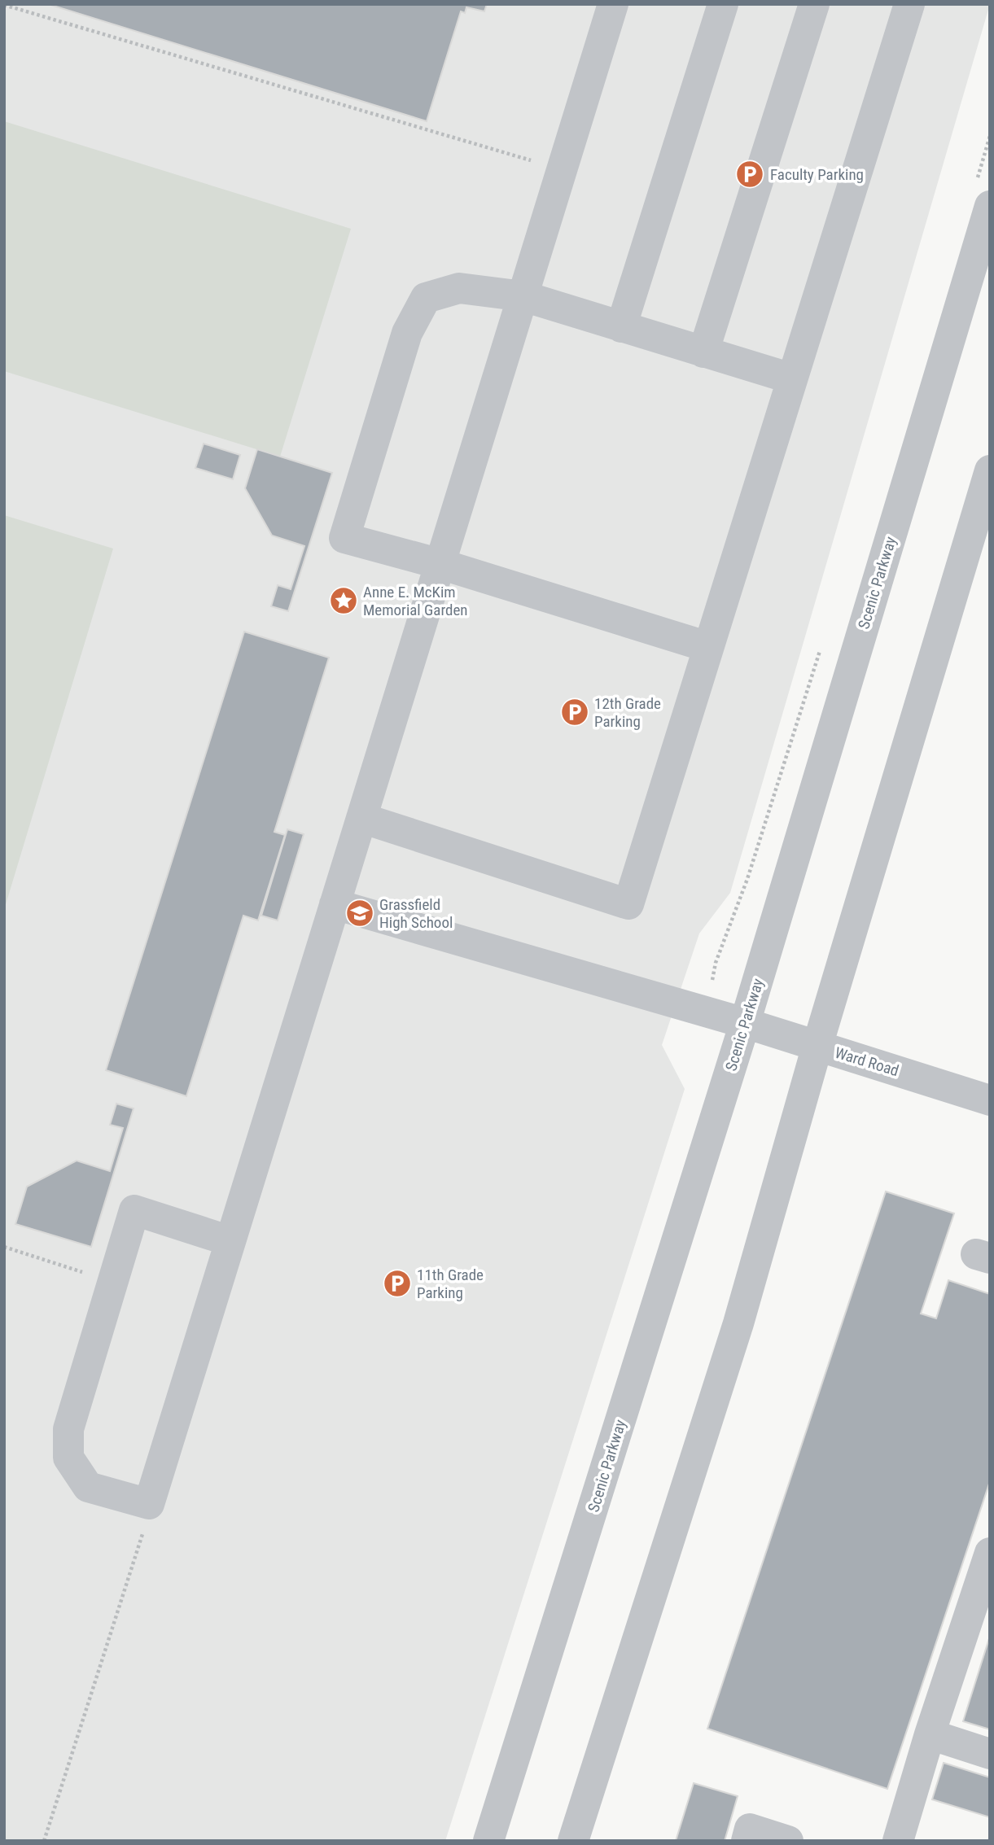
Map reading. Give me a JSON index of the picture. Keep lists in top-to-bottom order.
{
  "streets": {
    "street": ["Scenic Parkway", "Ward Road"]
  },
  "crossings": [
    ["Scenic Parkway", "Ward Road"]
  ],
  "places": {
    "parking": ["Faculty Parking", "12th Grade Parking", "11th Grade Parking"],
    "place": ["Anne E. McKim Memorial Garden"],
    "school or university": ["Grassfield High School"]
  }
}
